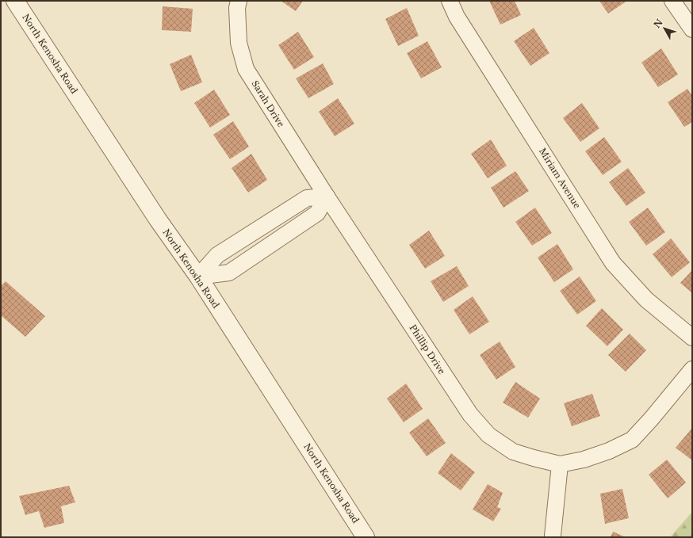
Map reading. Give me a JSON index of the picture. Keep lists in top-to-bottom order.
{
  "streets": {
    "street": [
      "North Kenosha Road",
      "Sarah Drive",
      "Miriam Avenue",
      "Phillip Drive"
    ]
  },
  "crossings": [
    ["Sarah Drive", "Phillip Drive"]
  ],
  "north": "top left"
}
